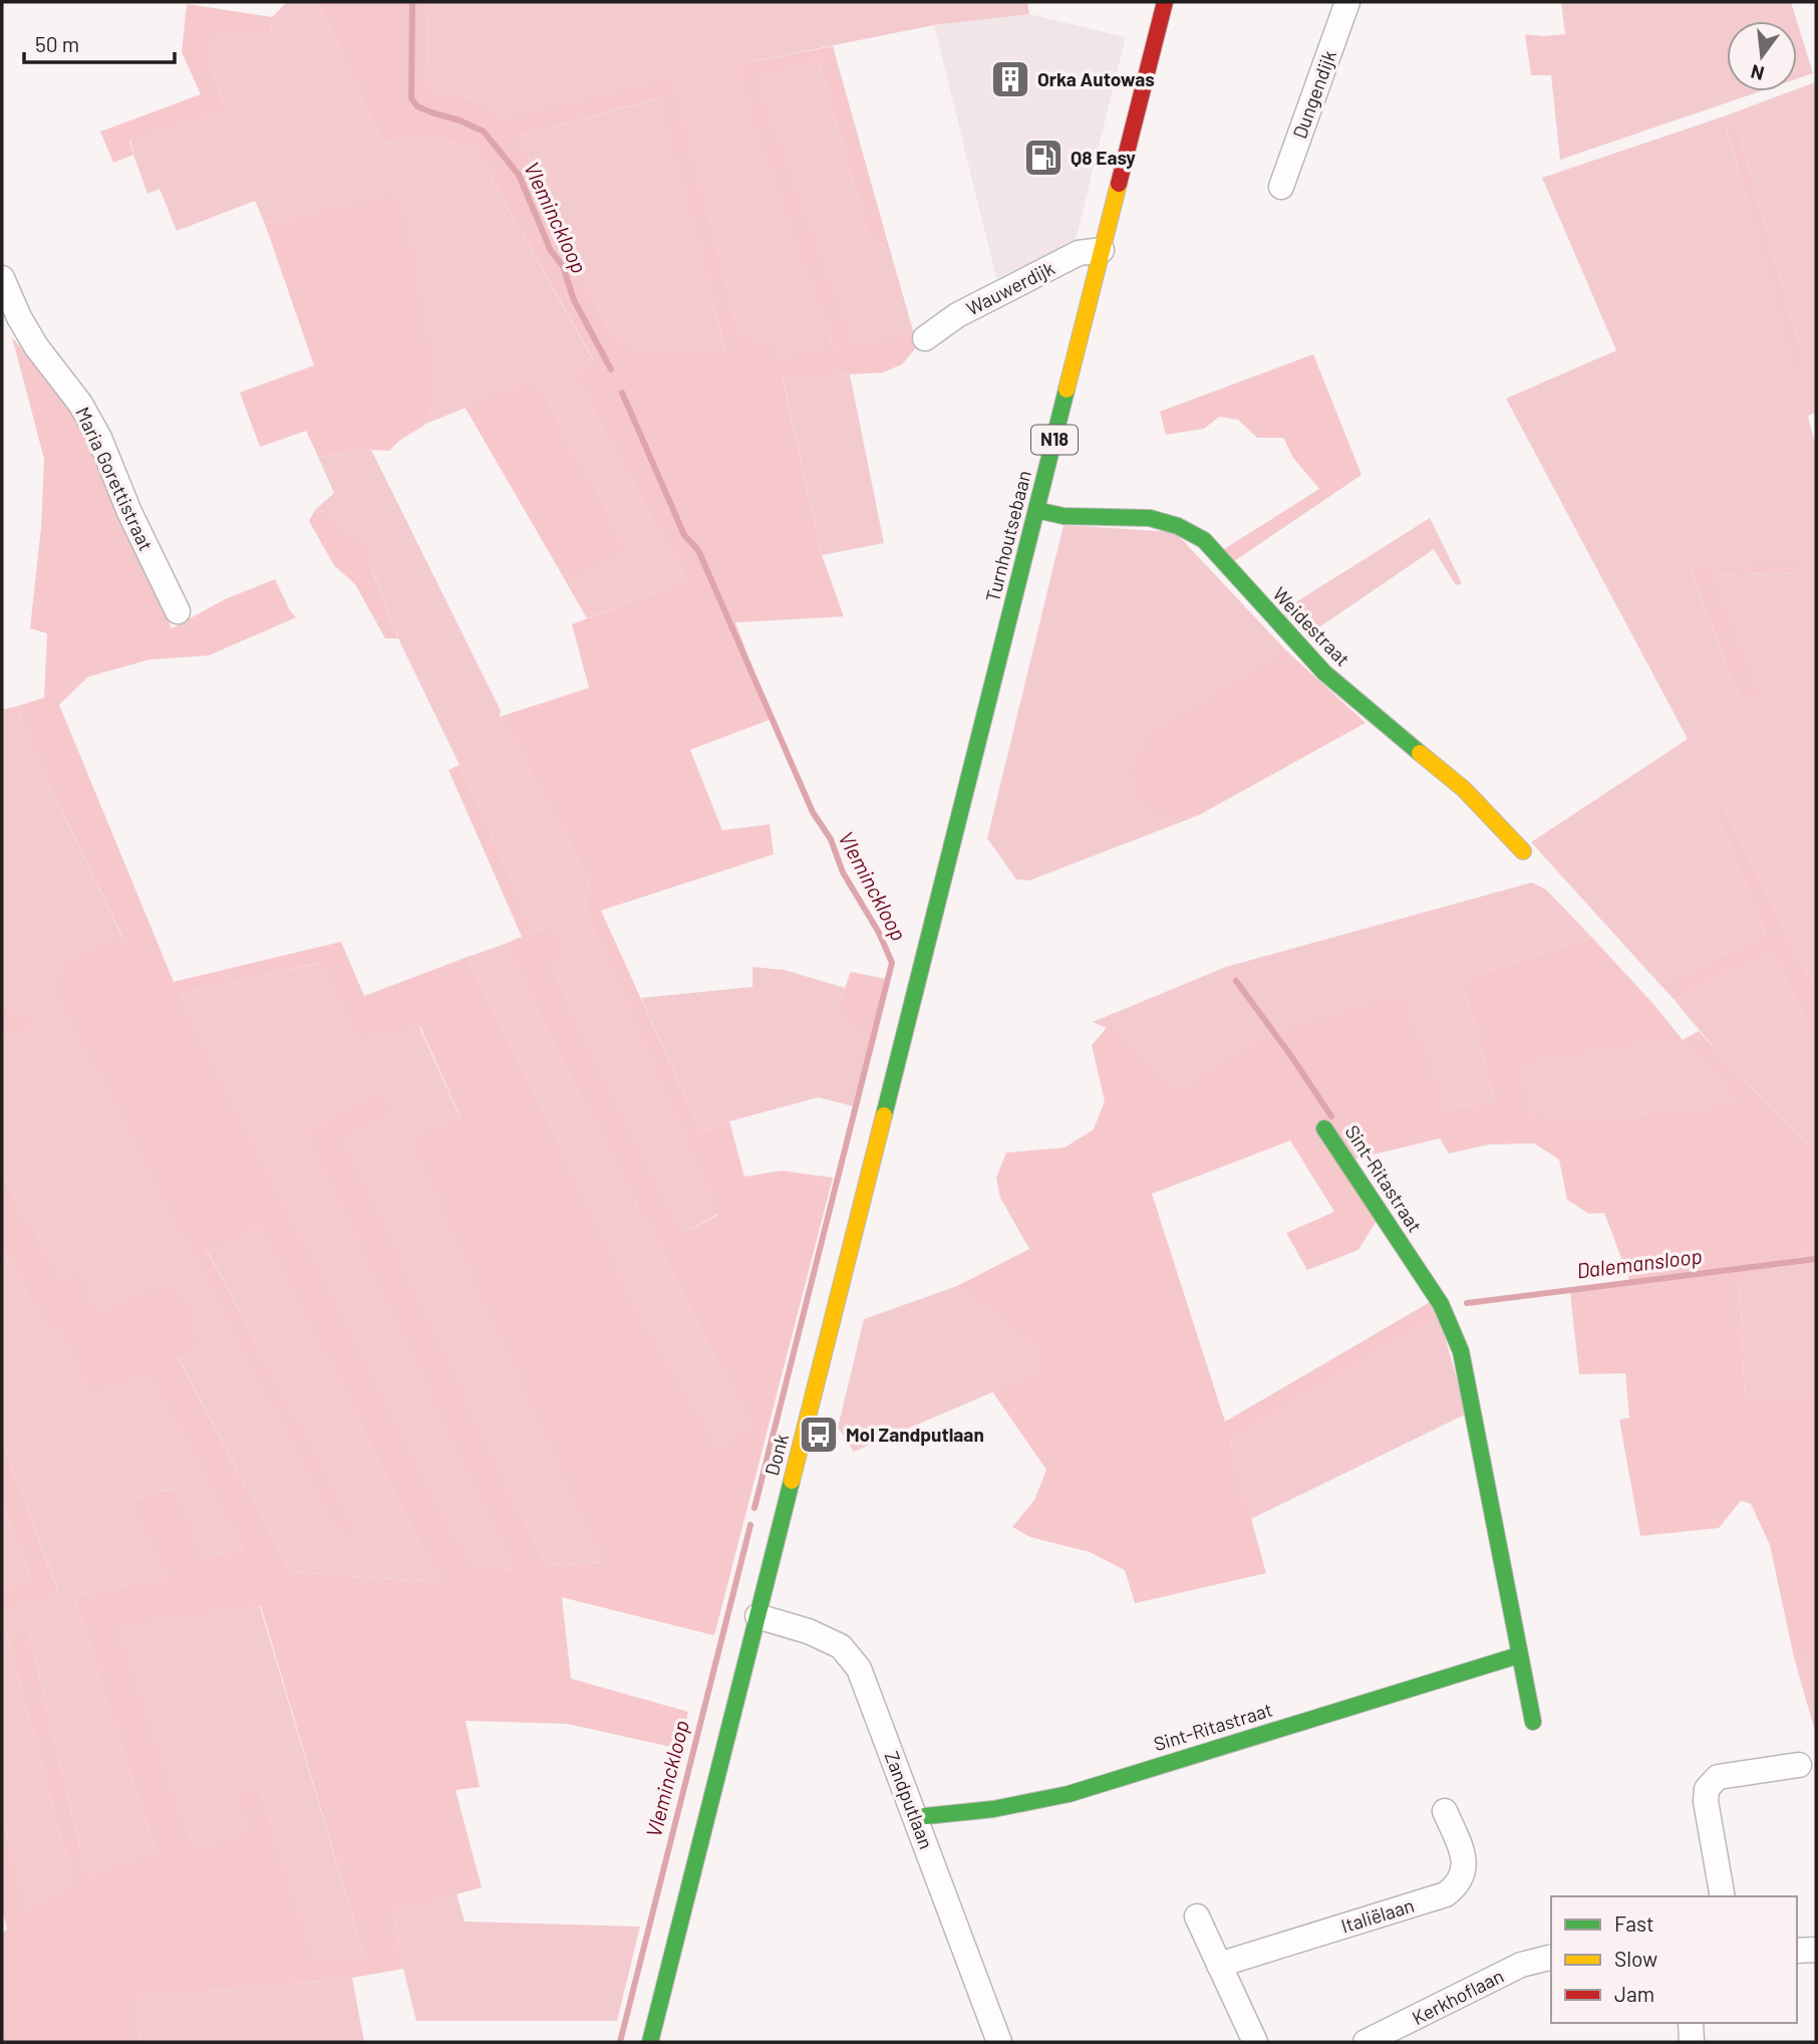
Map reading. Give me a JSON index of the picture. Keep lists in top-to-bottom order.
{
  "streets": {
    "main road": [
      "N18",
      "Turnhoutsebaan",
      "Weidestraat",
      "Sint-Ritastraat",
      "Donk"
    ],
    "street": [
      "Dungendijk",
      "Wauwerdijk",
      "Maria Gorettistraat",
      "Zandputlaan",
      "Italiëlaan",
      "Kerkhoflaan"
    ]
  },
  "crossings": [
    ["Wauwerdijk", "Turnhoutsebaan"],
    ["Turnhoutsebaan", "Weidestraat"],
    ["Turnhoutsebaan", "Donk"],
    ["Sint-Ritastraat", "Zandputlaan"],
    ["Donk", "Zandputlaan"]
  ],
  "water": ["Vleminckloop", "Dalemansloop"],
  "places": {
    "building": ["Orka Autowas"],
    "fuel station": ["Q8 Easy"],
    "bus stop": ["Mol Zandputlaan"]
  },
  "legend": ["Fast", "Slow", "Jam"],
  "scale_bar": "50 m",
  "north": "bottom"
}
